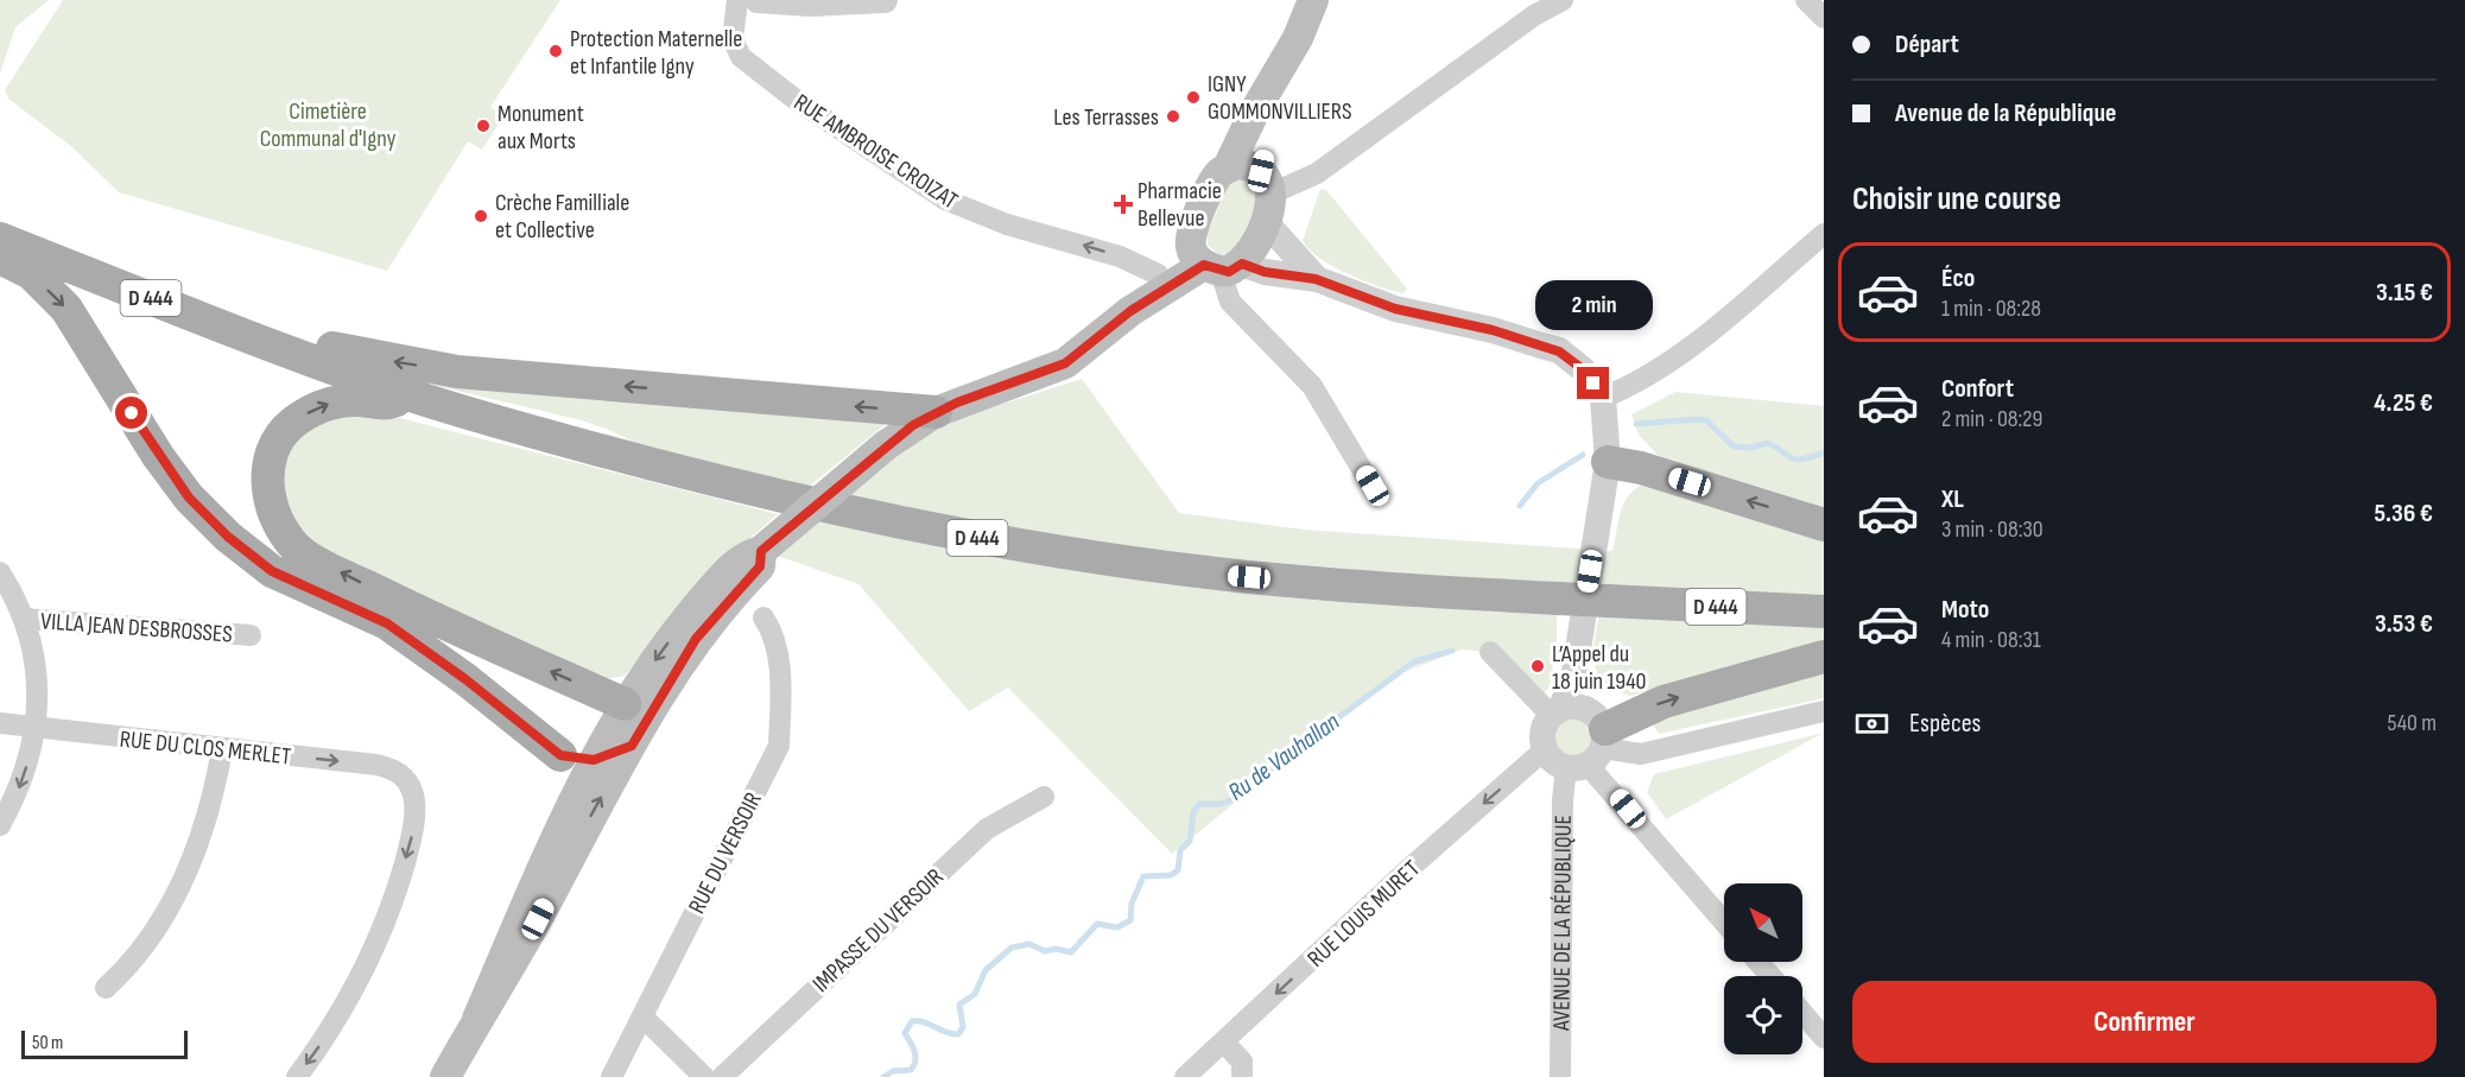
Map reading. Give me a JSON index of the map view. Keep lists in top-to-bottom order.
{
  "streets": {
    "main road": ["D 444"],
    "street": [
      "RUE AMBROISE CROIZAT",
      "VILLA JEAN DESBROSSES",
      "RUE DU CLOS MERLET",
      "RUE DU VERSOIR",
      "RUE LOUIS MURET",
      "AVENUE DE LA RÉPUBLIQUE",
      "IMPASSE DU VERSOIR"
    ]
  },
  "one_way": ["RUE AMBROISE CROIZAT", "RUE LOUIS MURET"],
  "water": ["Ru de Vauhallan"],
  "parks": ["Cimetière Communal d'Igny"],
  "places": {
    "other": [
      "Protection Maternelle et Infantile Igny",
      "IGNY GOMMONVILLIERS",
      "Les Terrasses",
      "Monument aux Morts",
      "Crèche Familliale et Collective",
      "L’Appel du 18 juin 1940"
    ],
    "health": ["Pharmacie Bellevue"]
  },
  "scale_bar": "50 m",
  "north": "top left",
  "page": {
    "banner": ["Départ", "Avenue de la République"],
    "heading": "Choisir une course",
    "list": [
      {
        "name": "Éco",
        "note": "1 min · 08:28",
        "value": "3.15 €"
      },
      {
        "name": "Confort",
        "note": "2 min · 08:29",
        "value": "4.25 €"
      },
      {
        "name": "XL",
        "note": "3 min · 08:30",
        "value": "5.36 €"
      },
      {
        "name": "Moto",
        "note": "4 min · 08:31",
        "value": "3.53 €"
      }
    ],
    "bubble": "2 min",
    "pay": ["Espèces", "540 m"],
    "buttons": "Confirmer",
    "scale": "50 m"
  }
}
